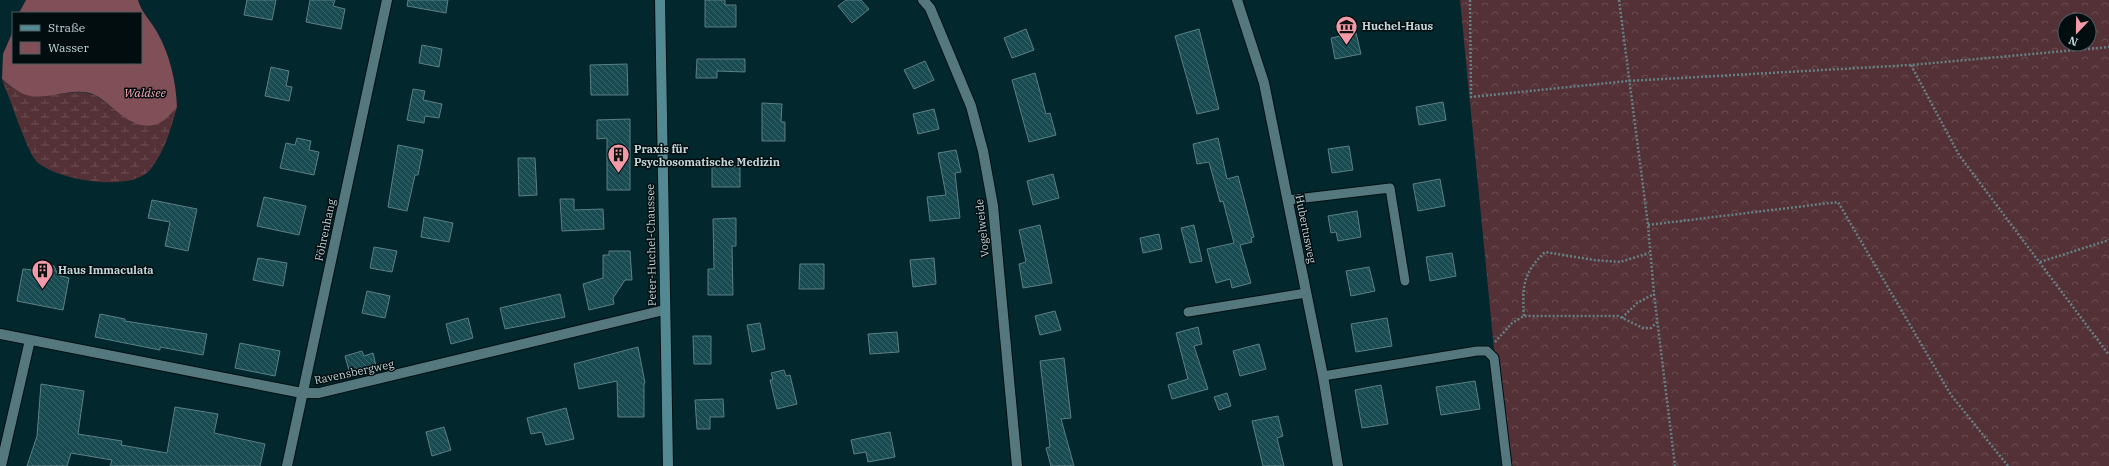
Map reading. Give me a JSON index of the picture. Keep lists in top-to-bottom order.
{
  "streets": {
    "street": [
      "Vogelweide",
      "Hubertusweg",
      "Föhrenhang",
      "Peter-Huchel-Chaussee",
      "Ravensbergweg"
    ]
  },
  "crossings": [
    ["Föhrenhang", "Ravensbergweg"],
    ["Peter-Huchel-Chaussee", "Ravensbergweg"]
  ],
  "water": ["Waldsee"],
  "places": {
    "museum": ["Huchel-Haus"],
    "building": ["Praxis für Psychosomatische Medizin", "Haus Immaculata"]
  },
  "legend": ["Straße", "Wasser"],
  "north": "bottom"
}
